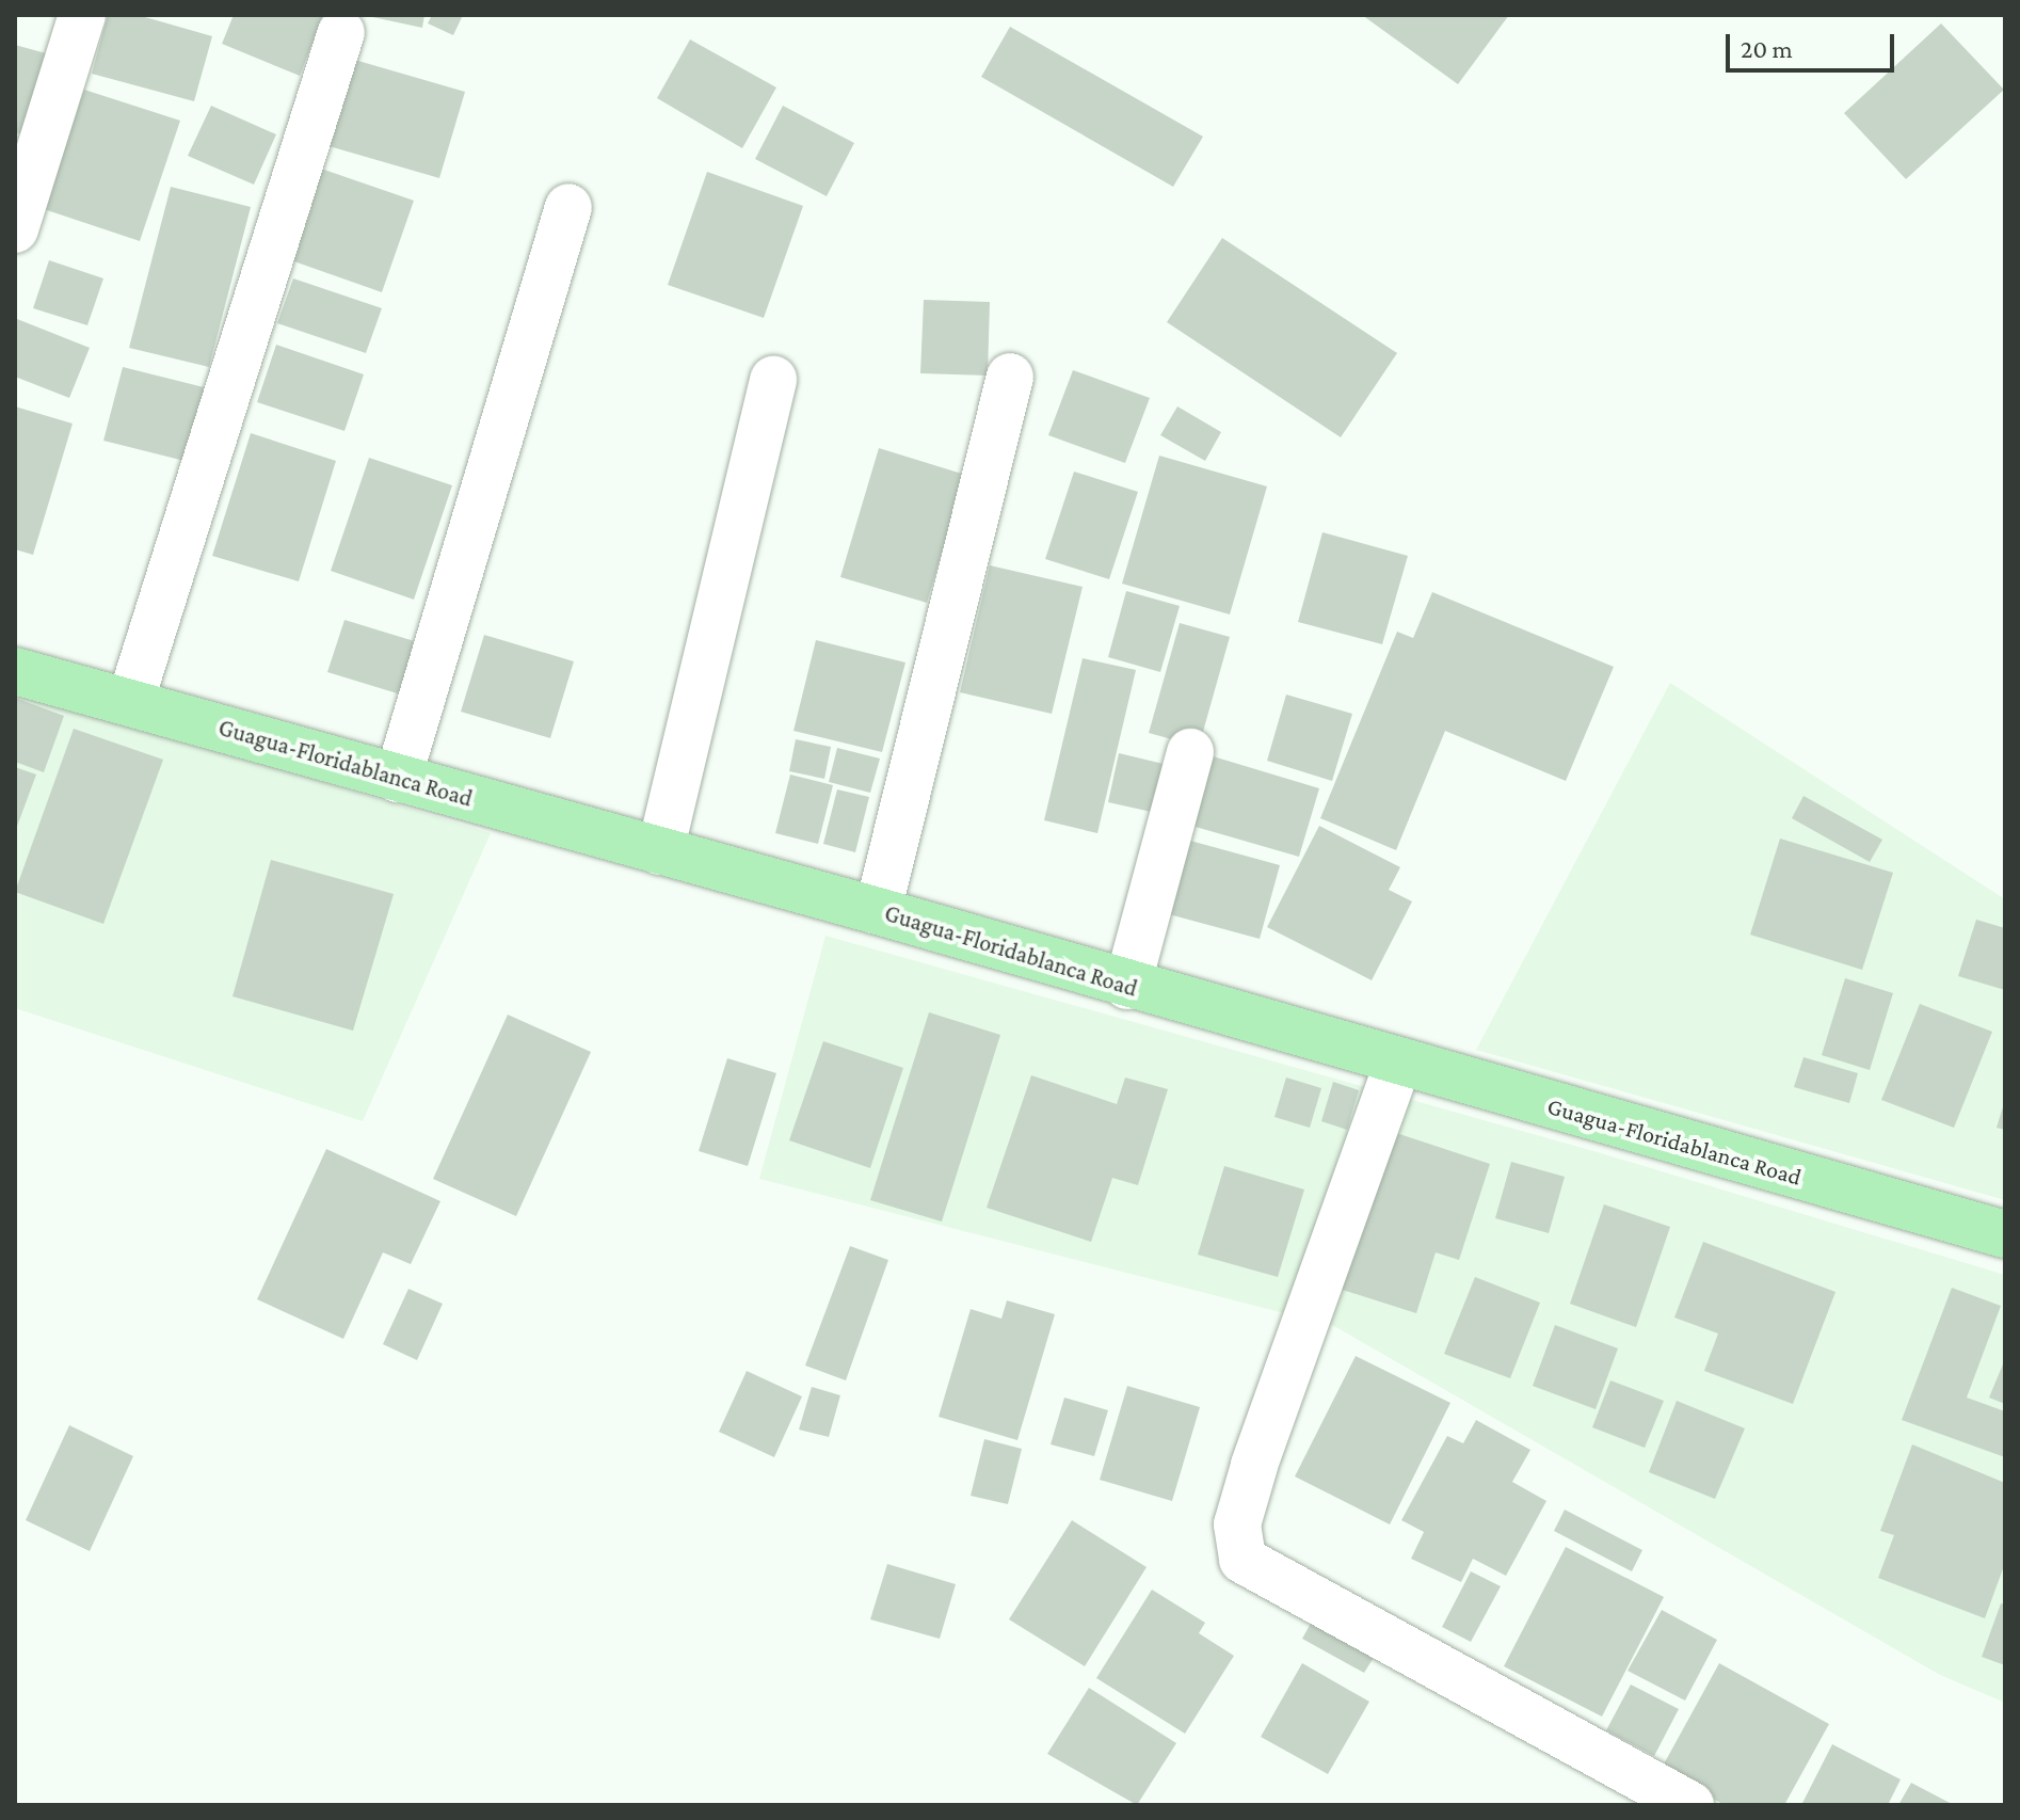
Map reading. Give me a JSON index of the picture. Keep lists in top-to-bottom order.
{
  "streets": {
    "main road": ["Guagua-Floridablanca Road"]
  },
  "scale_bar": "20 m"
}
